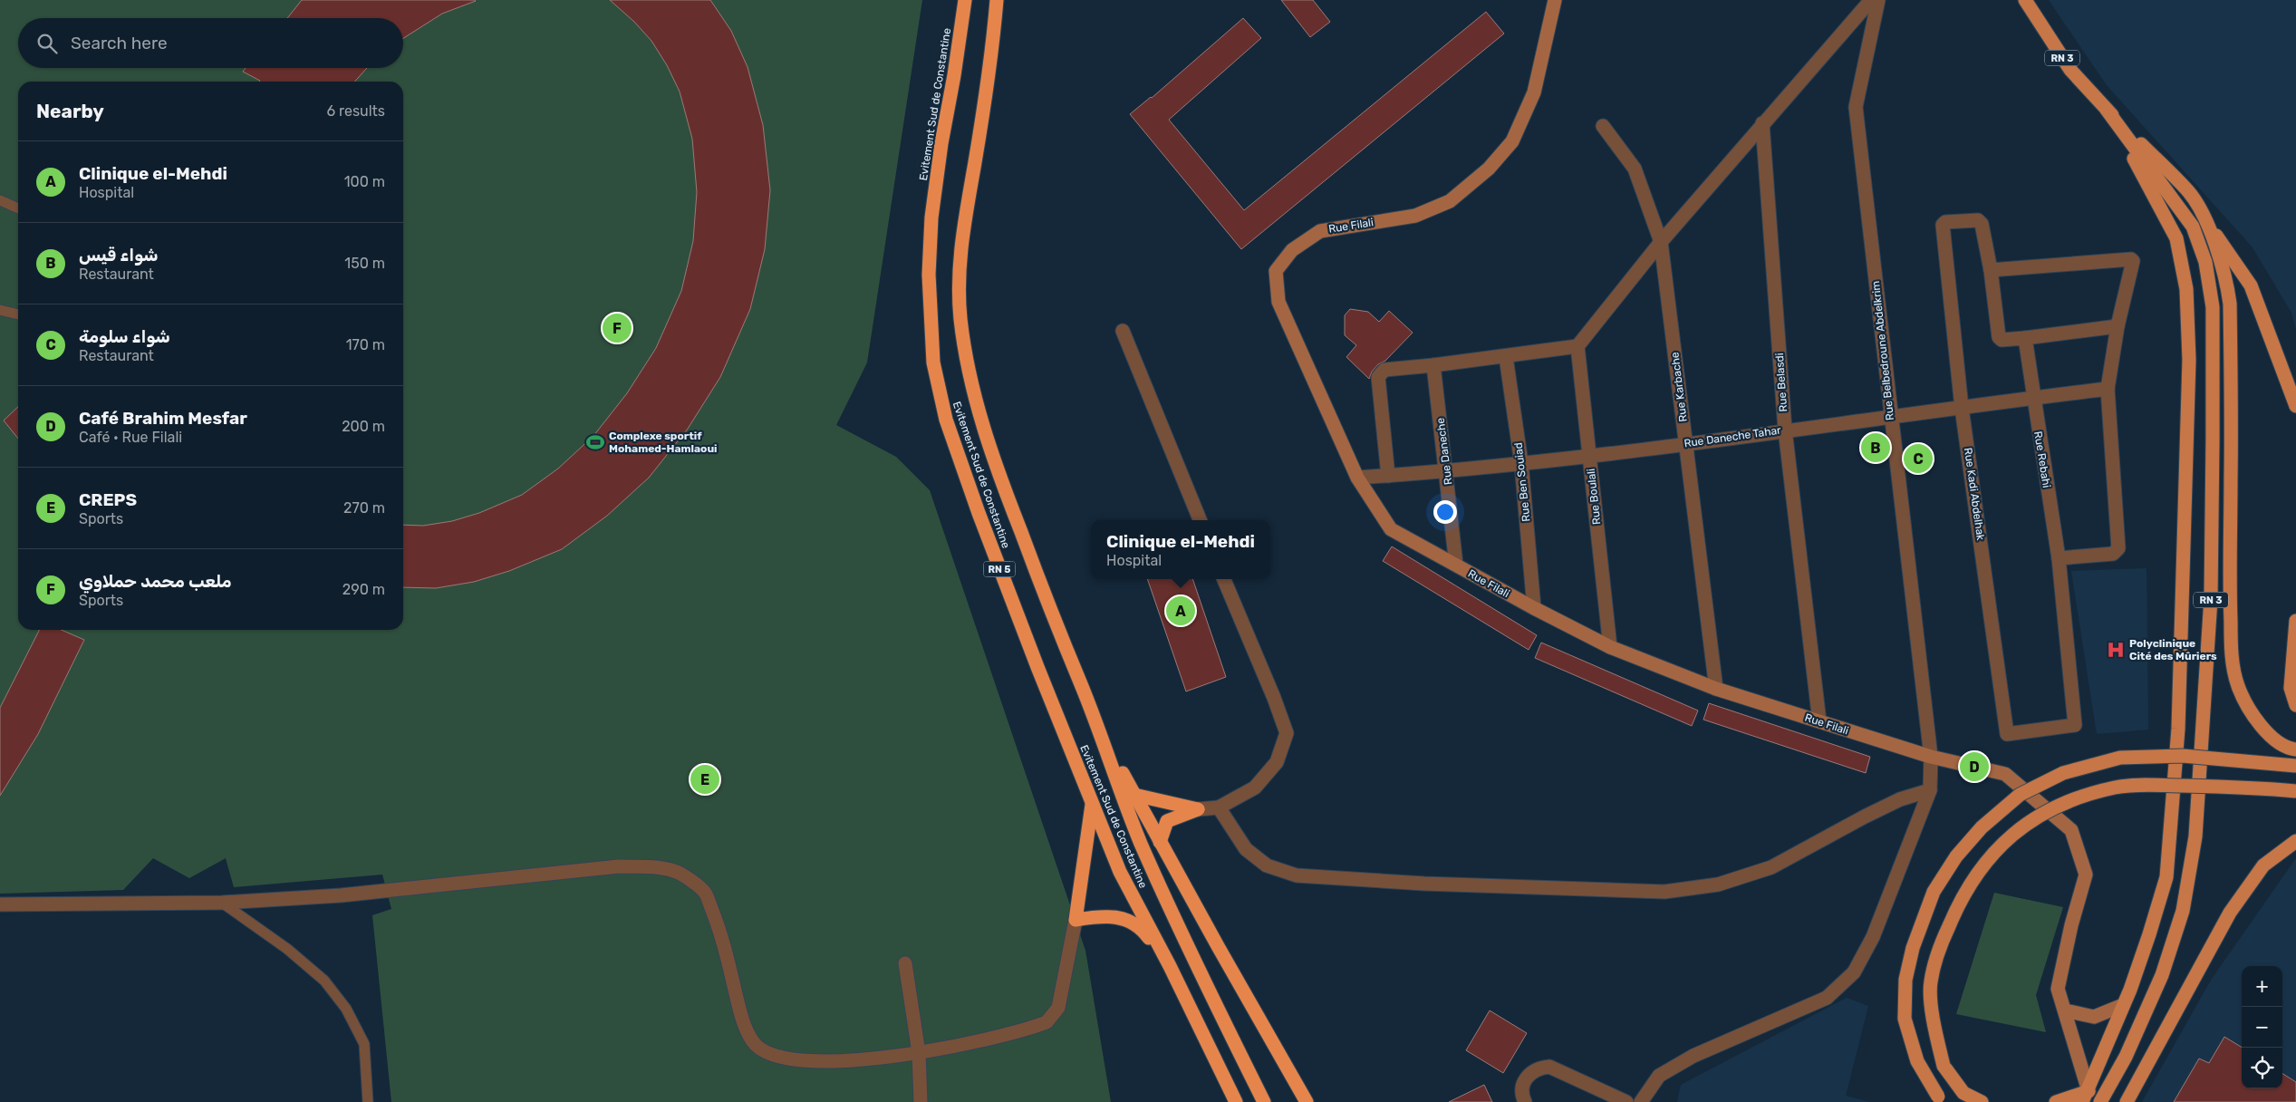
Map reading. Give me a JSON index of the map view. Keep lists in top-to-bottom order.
{
  "streets": {
    "highway": ["Evitement Sud de Constantine", "RN 5"],
    "main road": ["RN 3"],
    "street": [
      "Rue Filali",
      "Rue Belbedroune Abdelkrim",
      "Rue Belasdi",
      "Rue Karbache",
      "Rue Daneche Tahar",
      "Rue Daneche",
      "Rue Rebahi",
      "Rue Ben Souiad",
      "Rue Kadi Abdelhak",
      "Rue Boulali"
    ]
  },
  "crossings": [
    ["RN 3", "Rue Filali"],
    ["Rue Filali", "Rue Belbedroune Abdelkrim"],
    ["Rue Filali", "Rue Belasdi"],
    ["Rue Filali", "Rue Karbache"],
    ["Rue Filali", "Rue Daneche Tahar"],
    ["Rue Filali", "Rue Daneche"],
    ["Rue Filali", "Rue Ben Souiad"],
    ["Rue Filali", "Rue Boulali"],
    ["Rue Belbedroune Abdelkrim", "Rue Daneche Tahar"],
    ["Rue Belasdi", "Rue Daneche Tahar"],
    ["Rue Karbache", "Rue Daneche Tahar"],
    ["Rue Daneche Tahar", "Rue Daneche"],
    ["Rue Daneche Tahar", "Rue Rebahi"],
    ["Rue Daneche Tahar", "Rue Ben Souiad"],
    ["Rue Daneche Tahar", "Rue Kadi Abdelhak"],
    ["Rue Daneche Tahar", "Rue Boulali"],
    ["Rue Rebahi", "Rue Kadi Abdelhak"]
  ],
  "places": {
    "sports": ["Complexe sportif Mohamed-Hamlaoui"],
    "hospital": ["Polyclinique Cité des Mûriers"]
  },
  "page": {
    "search": "Search here",
    "heading": ["Nearby", "6 results"],
    "list": [
      {
        "mark": "A",
        "name": "Clinique el-Mehdi",
        "note": "Hospital",
        "value": "100 m"
      },
      {
        "mark": "B",
        "name": "شواء قيس",
        "note": "Restaurant",
        "value": "150 m"
      },
      {
        "mark": "C",
        "name": "شواء سلومة",
        "note": "Restaurant",
        "value": "170 m"
      },
      {
        "mark": "D",
        "name": "Café Brahim Mesfar",
        "note": "Café · Rue Filali",
        "value": "200 m"
      },
      {
        "mark": "E",
        "name": "CREPS",
        "note": "Sports",
        "value": "270 m"
      },
      {
        "mark": "F",
        "name": "ملعب محمد حملاوي",
        "note": "Sports",
        "value": "290 m"
      }
    ],
    "pins": [
      "F",
      "B",
      "C",
      "A",
      "D",
      "E"
    ],
    "popup": ["Clinique el-Mehdi", "Hospital"],
    "map_buttons": ["+", "−"]
  }
}
